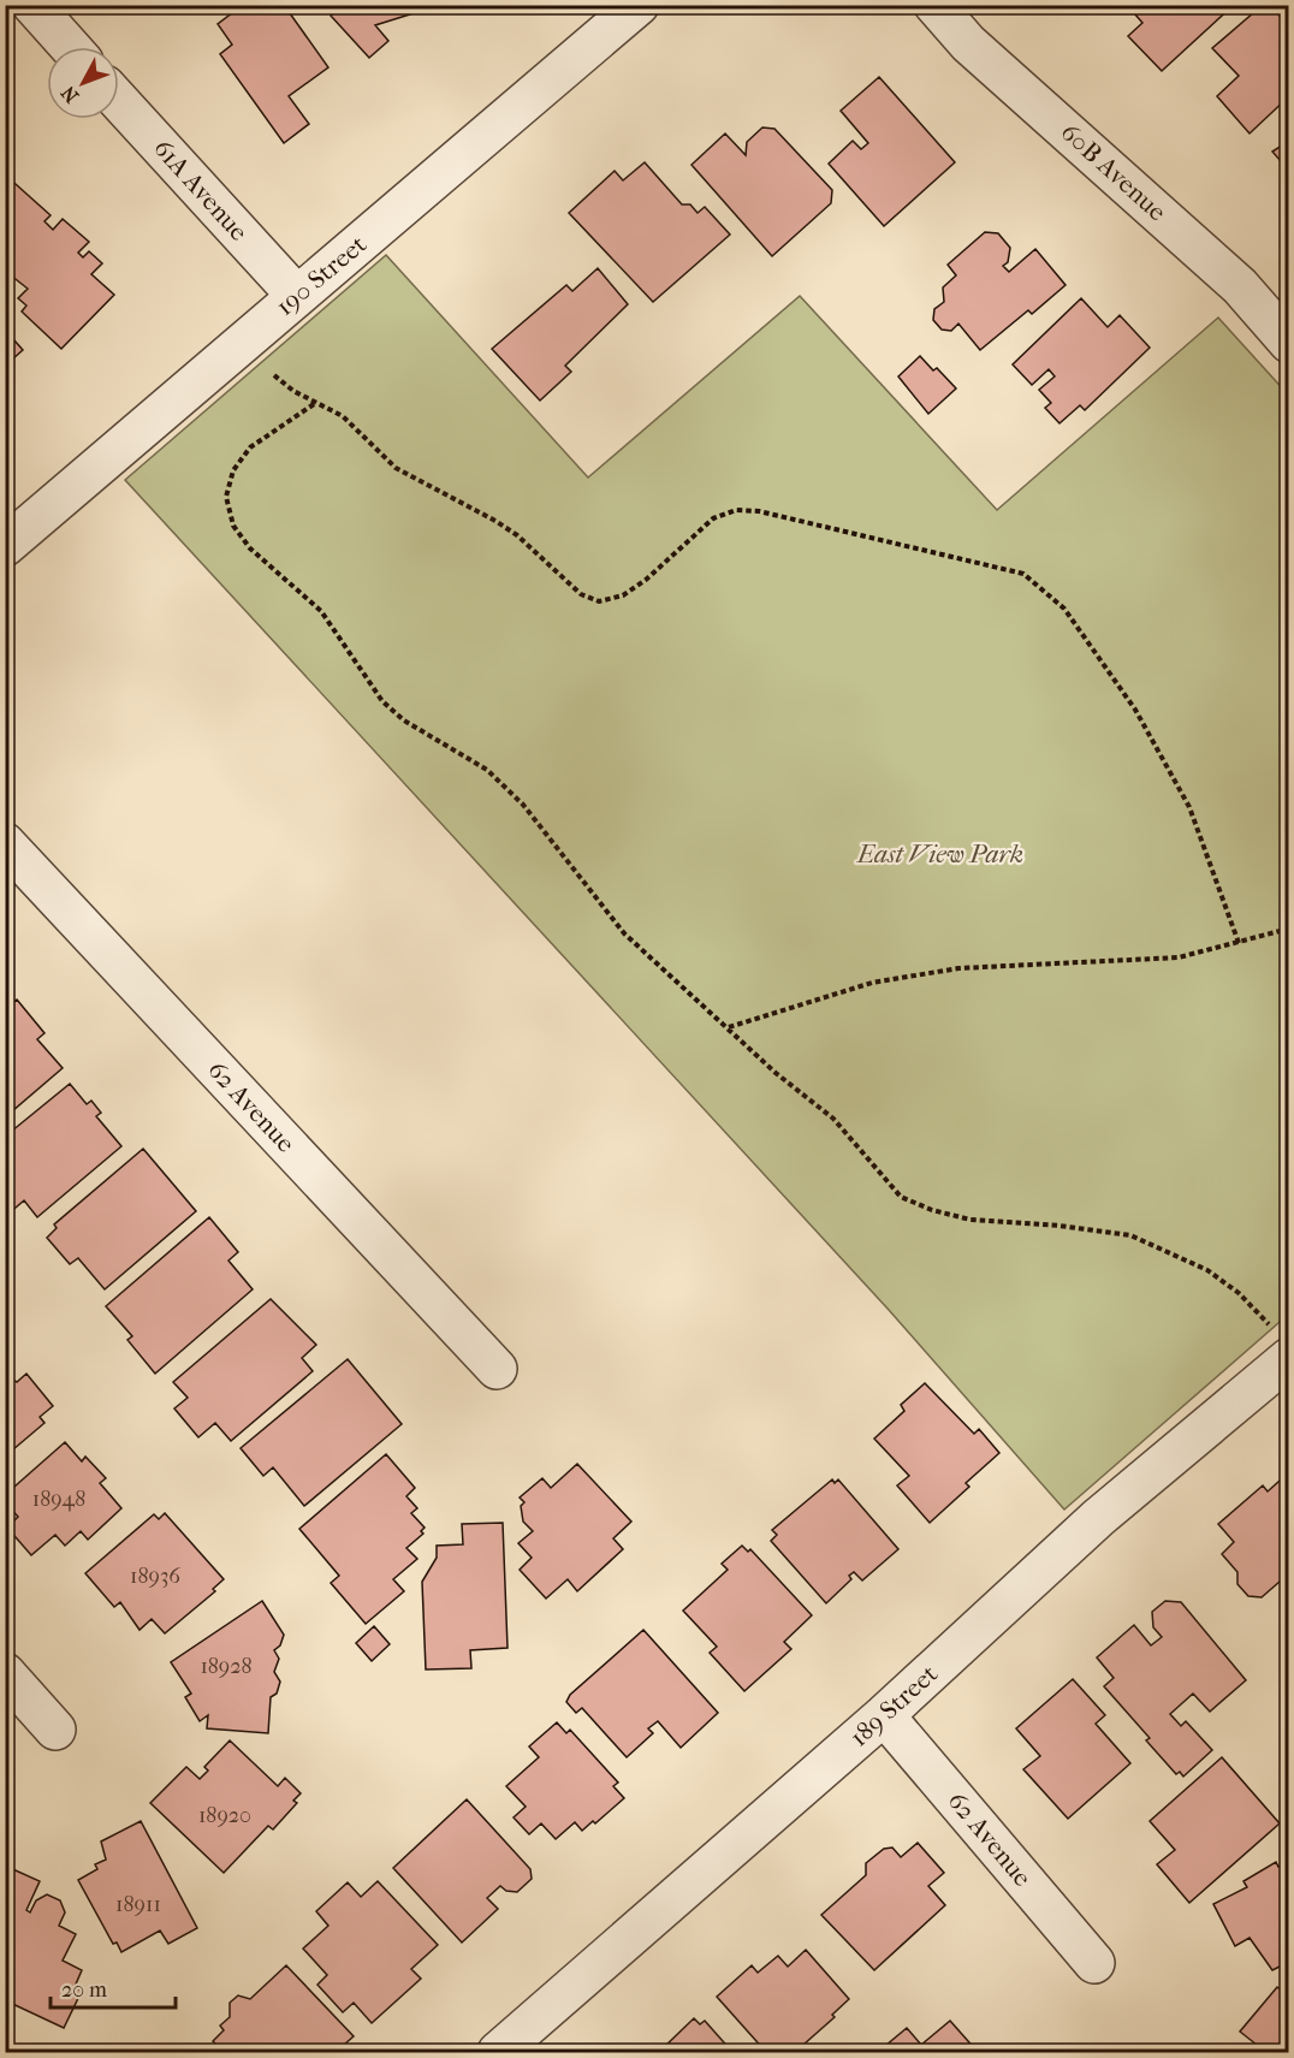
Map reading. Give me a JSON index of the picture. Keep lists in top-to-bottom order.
{
  "streets": {
    "street": [
      "60B Avenue",
      "61A Avenue",
      "190 Street",
      "62 Avenue",
      "189 Street"
    ]
  },
  "crossings": [
    ["61A Avenue", "190 Street"],
    ["62 Avenue", "189 Street"]
  ],
  "parks": ["East View Park"],
  "house_numbers": [
    "18948",
    "18936",
    "18928",
    "18920",
    "18911"
  ],
  "scale_bar": "20 m",
  "north": "bottom left"
}
